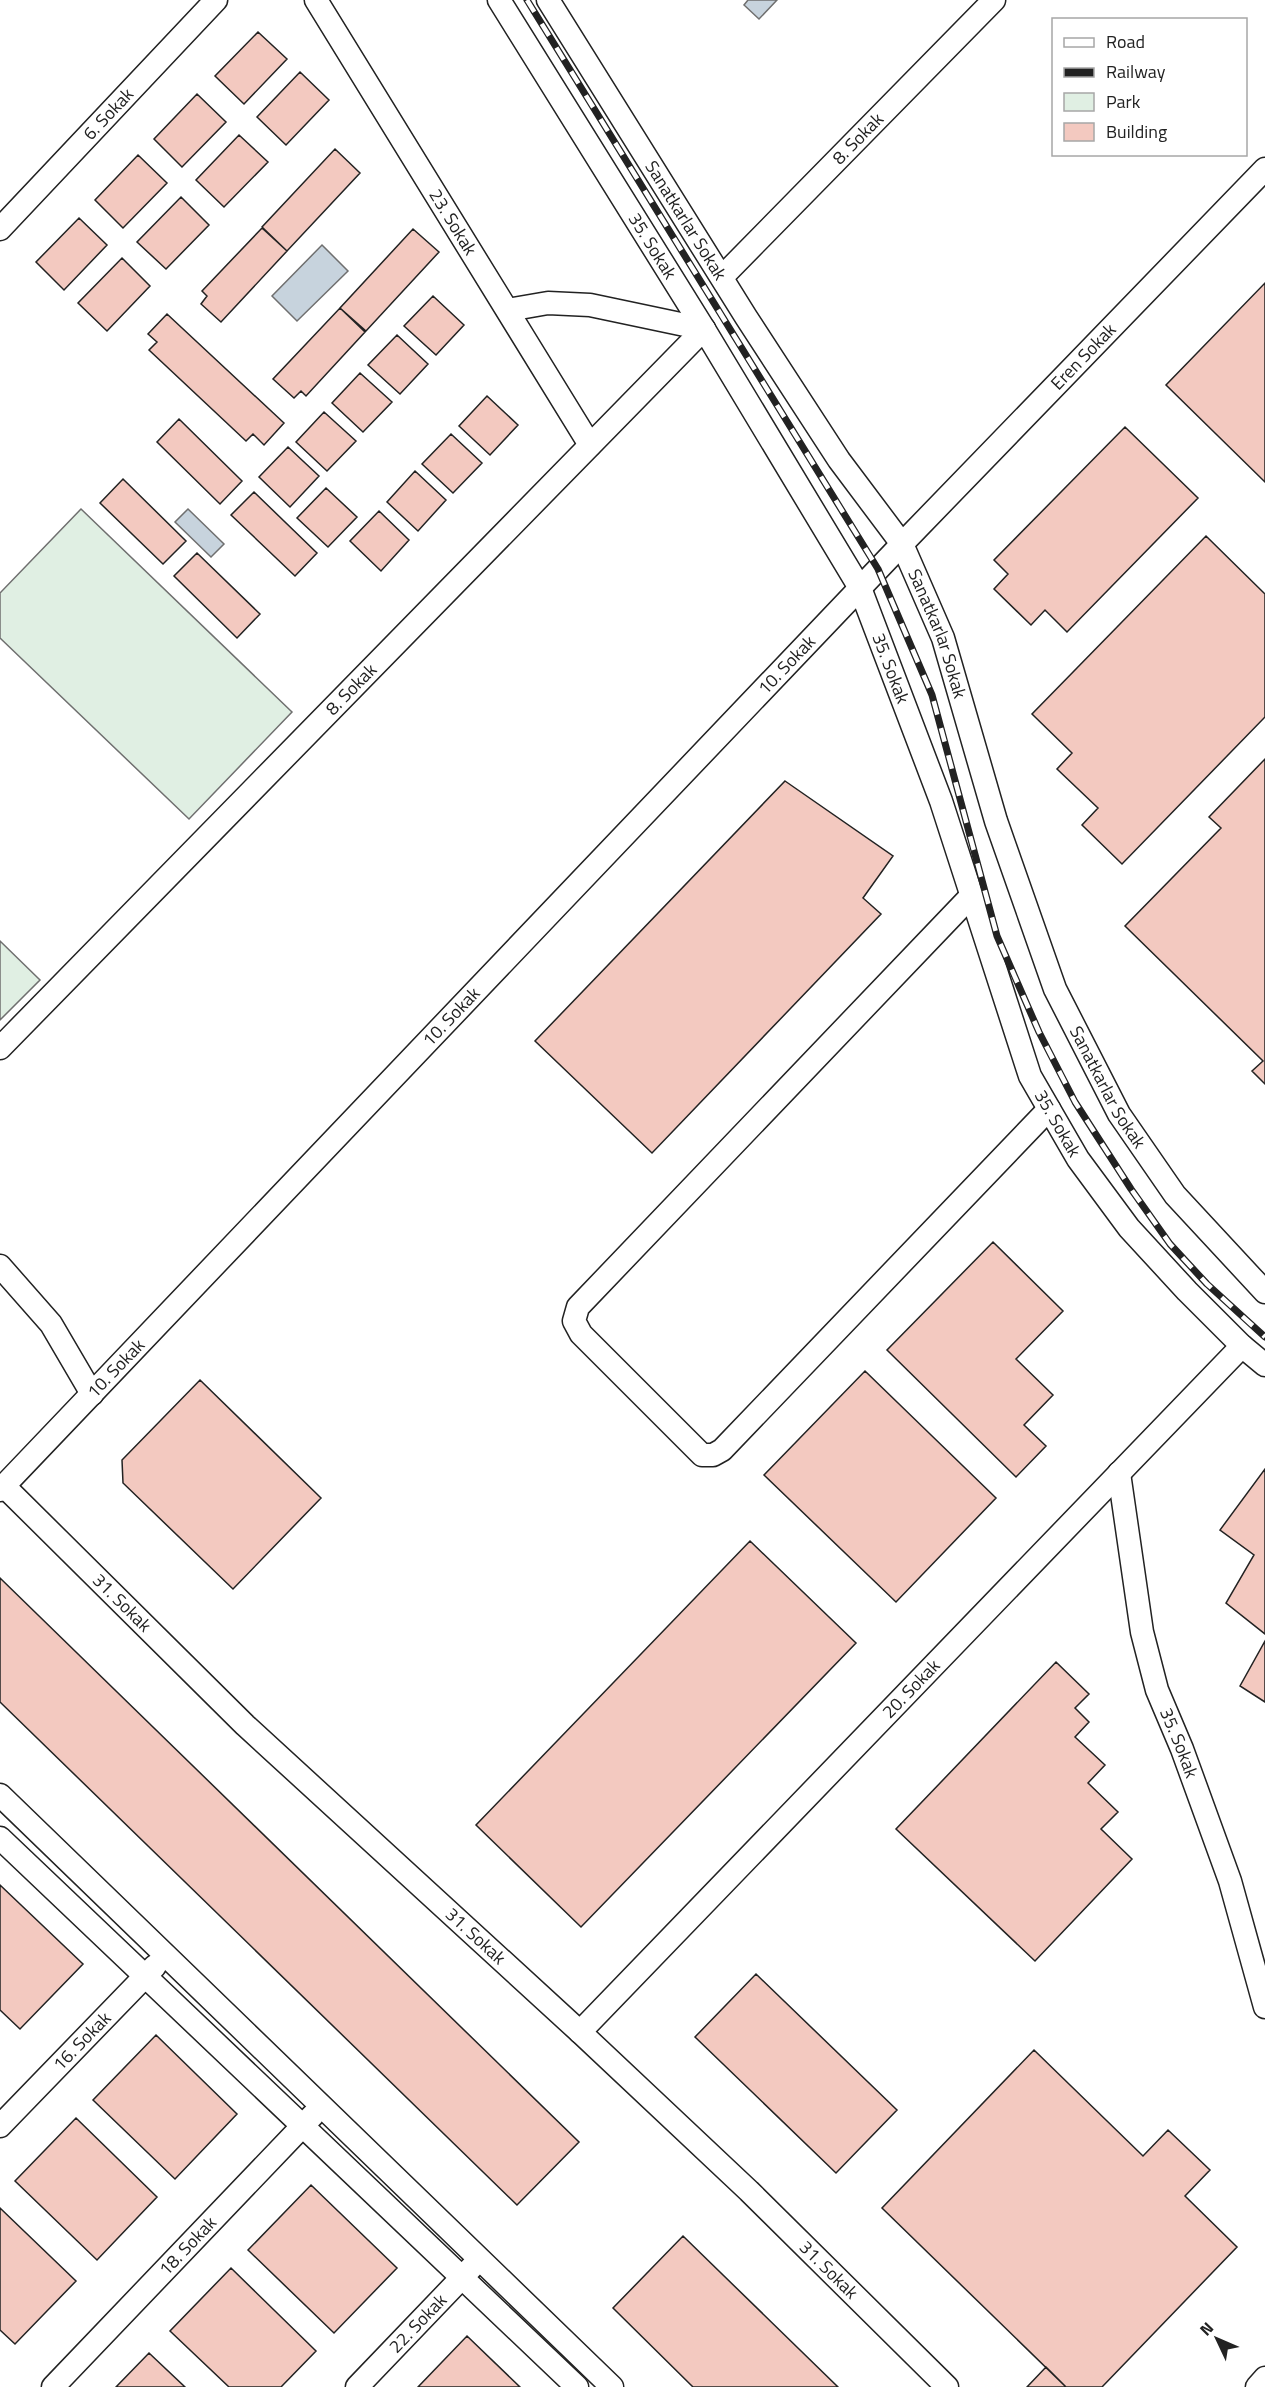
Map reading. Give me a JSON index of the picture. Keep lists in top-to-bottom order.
{
  "streets": {
    "street": [
      "6. Sokak",
      "8. Sokak",
      "Sanatkarlar Sokak",
      "23. Sokak",
      "35. Sokak",
      "Eren Sokak",
      "10. Sokak",
      "31. Sokak",
      "20. Sokak",
      "16. Sokak",
      "18. Sokak",
      "22. Sokak"
    ]
  },
  "crossings": [
    ["8. Sokak", "Sanatkarlar Sokak"],
    ["8. Sokak", "23. Sokak"],
    ["8. Sokak", "35. Sokak"],
    ["Sanatkarlar Sokak", "Eren Sokak"],
    ["Sanatkarlar Sokak", "10. Sokak"],
    ["35. Sokak", "10. Sokak"],
    ["35. Sokak", "20. Sokak"],
    ["Eren Sokak", "10. Sokak"],
    ["10. Sokak", "31. Sokak"],
    ["31. Sokak", "20. Sokak"]
  ],
  "legend": [
    "Road",
    "Railway",
    "Park",
    "Building"
  ],
  "north": "top left"
}
